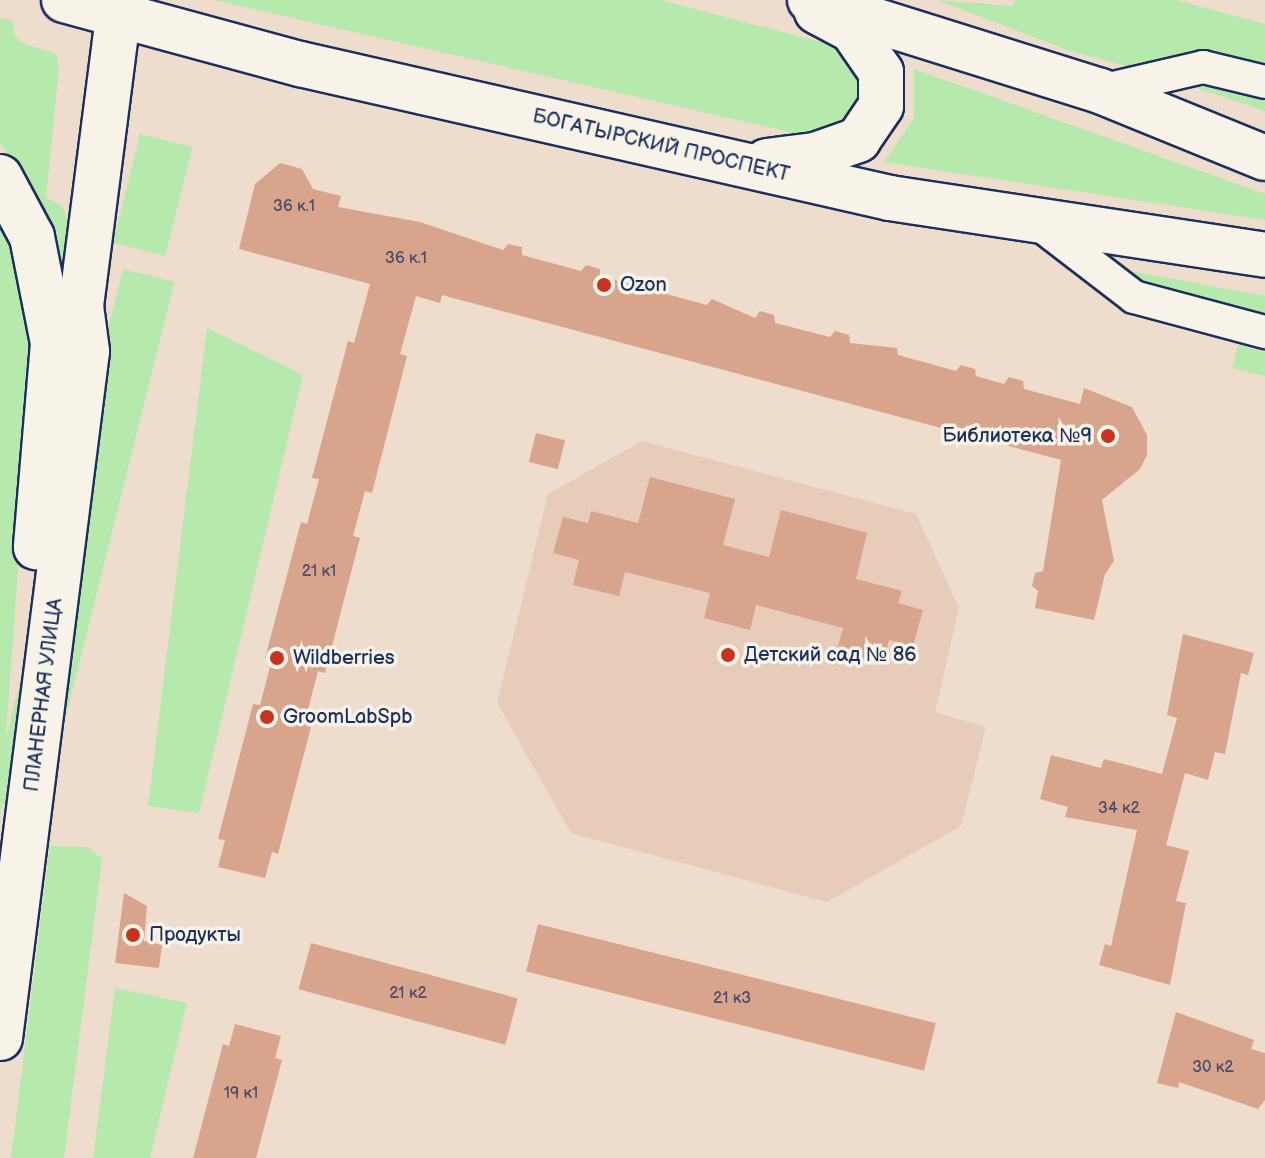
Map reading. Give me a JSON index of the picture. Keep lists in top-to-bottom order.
{
  "streets": {
    "main road": ["БОГАТЫРСКИЙ ПРОСПЕКТ", "ПЛАНЕРНАЯ УЛИЦА"]
  },
  "crossings": [
    ["БОГАТЫРСКИЙ ПРОСПЕКТ", "ПЛАНЕРНАЯ УЛИЦА"]
  ],
  "places": [
    "Ozon",
    "Библиотека №9",
    "Детский сад № 86",
    "Wildberries",
    "GroomLabSpb",
    "Продукты"
  ],
  "house_numbers": [
    "36 к.1",
    "36 к.1",
    "21 к1",
    "34 к2",
    "21 к2",
    "21 к3",
    "30 к2",
    "19 к1"
  ]
}
